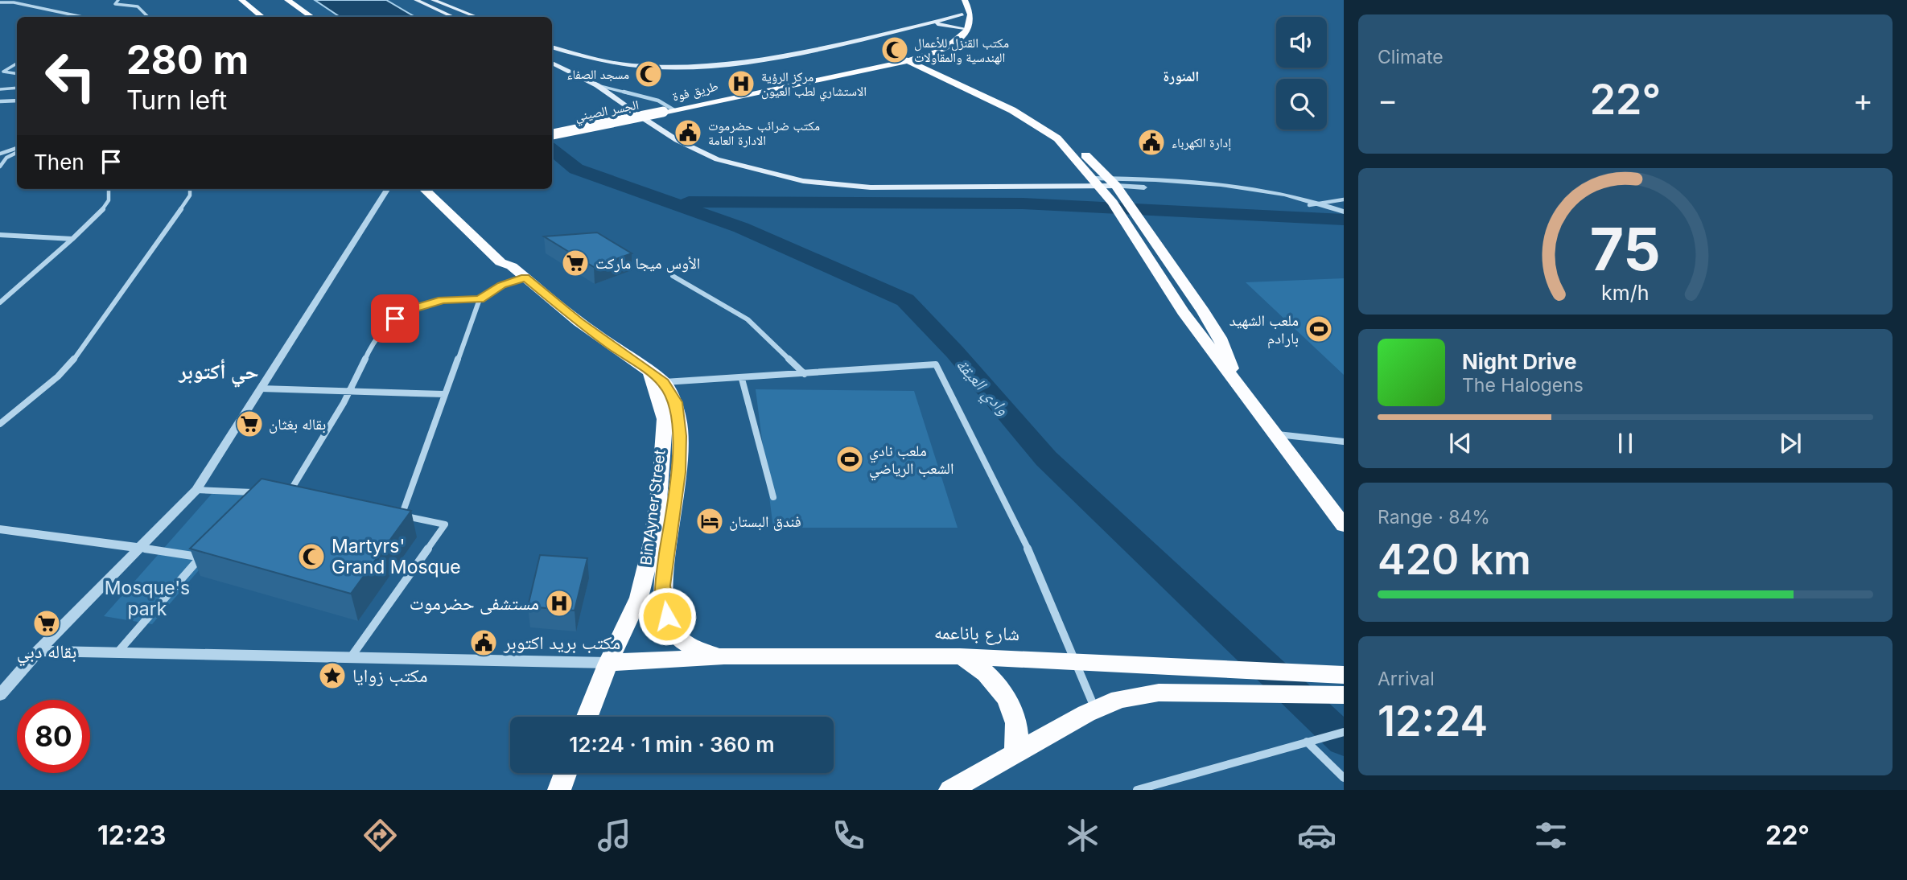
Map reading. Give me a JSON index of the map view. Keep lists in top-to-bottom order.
{
  "streets": {
    "highway": [
      "طريق فوة",
      "الجسر الصيني",
      "Bin Ayner Street",
      "شارع باناعمه"
    ]
  },
  "crossings": [
    ["طريق فوة", "الجسر الصيني"],
    ["Bin Ayner Street", "شارع باناعمه"]
  ],
  "districts": ["المنورة", "حي أكتوبر"],
  "water": ["وادي العيقة"],
  "parks": ["Mosque's park"],
  "places": {
    "mosque": ["مكتب القنزل للأعمال الهندسية والمقاولات", "مسجد الصفاء", "Martyrs' Grand Mosque"],
    "hospital": ["مركز الرؤية الاستشاري لطب العيون", "مستشفى حضرموت"],
    "public building": ["مكتب ضرائب حضرموت الادارة العامة", "إدارة الكهرباء", "مكتب بريد اكتوبر"],
    "supermarket": ["الأوس ميجا ماركت", "بقاله بغثان", "بقاله دبي"],
    "sports": ["ملعب الشهيد بارادم", "ملعب نادي الشعب الرياضي"],
    "hotel": ["فندق البستان"],
    "place": ["مكتب زوايا"]
  },
  "page": {
    "tile": [
      "Climate",
      ["Range · 84%", "420 km"],
      ["Arrival", "12:24"]
    ],
    "turn": ["280 m", "Turn left"],
    "heat": ["−", "22°", "+"],
    "then": "Then",
    "song": ["Night Drive", "The Halogens"],
    "limit": "80",
    "trip": "12:24 · 1 min · 360 m",
    "tabs": ["12:23", "22°"],
    "gauge": ["75", "km/h"]
  }
}
